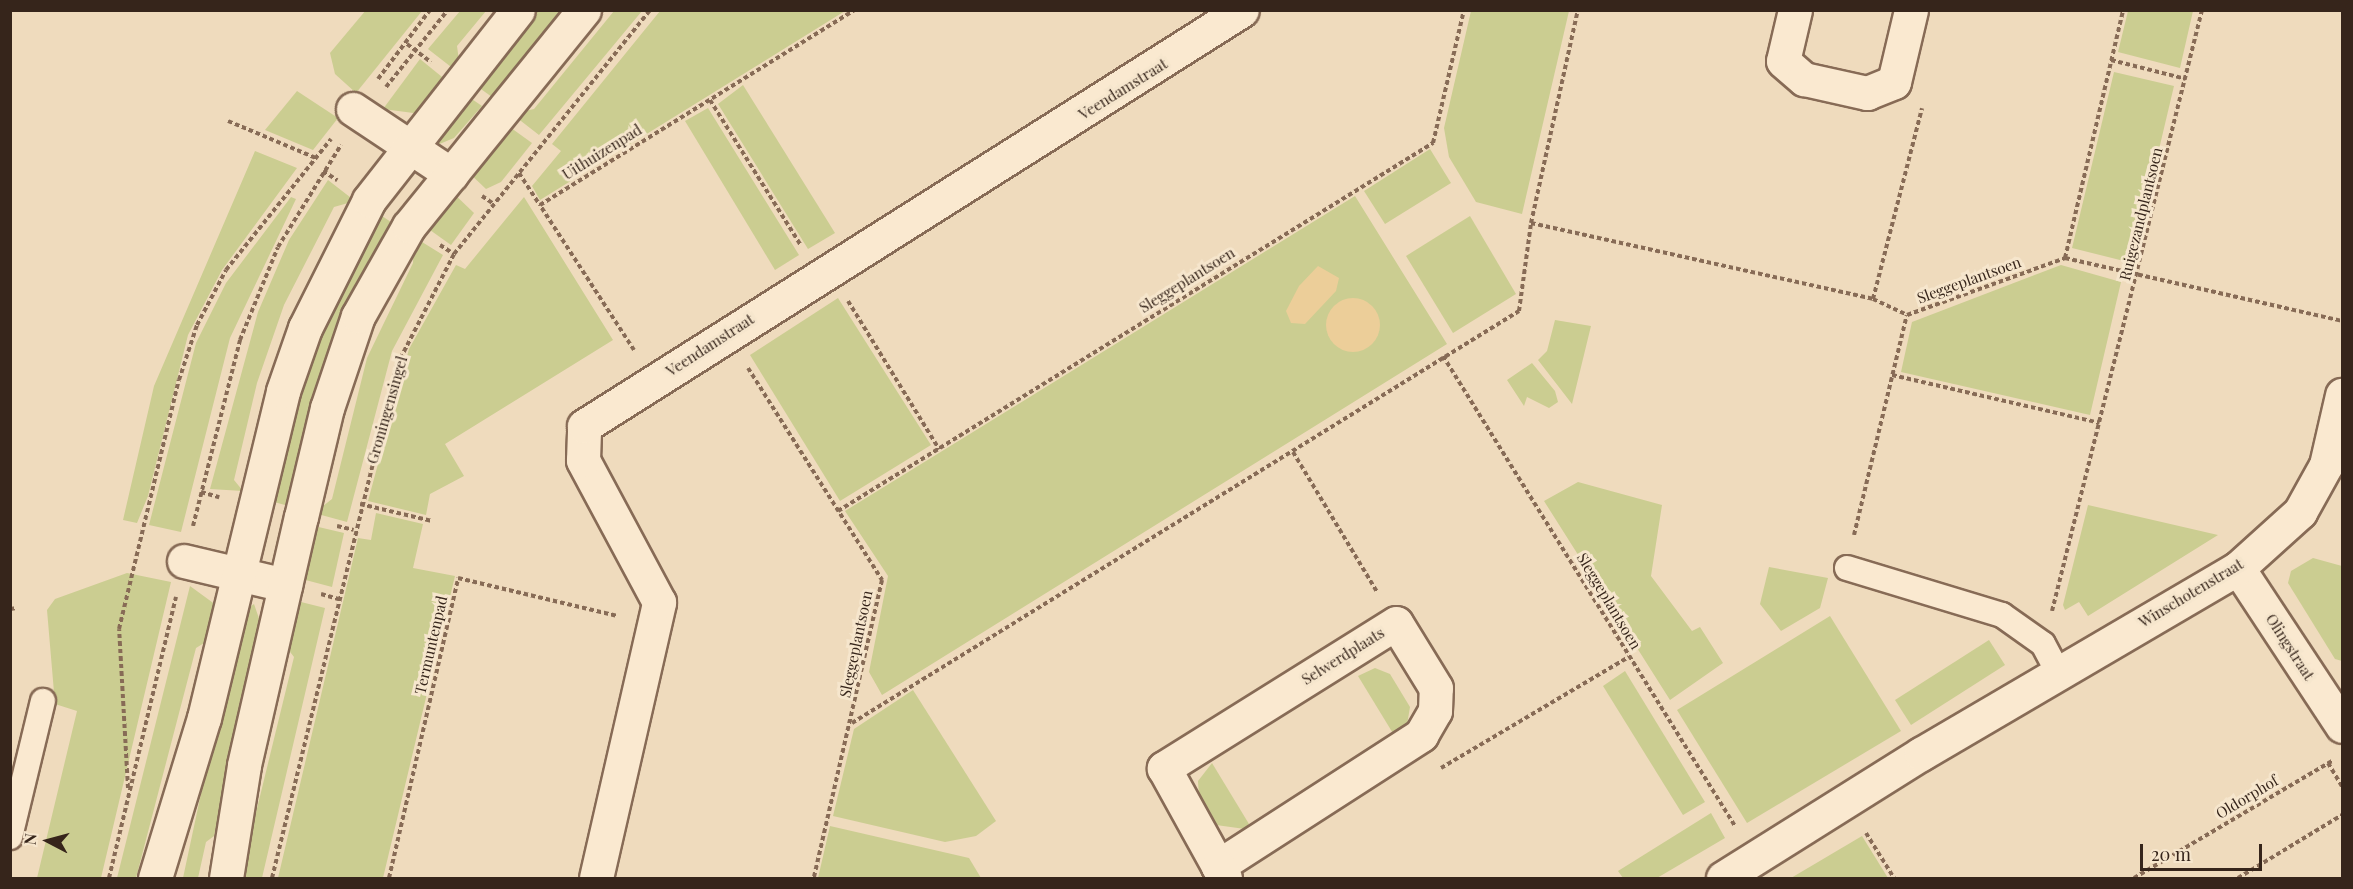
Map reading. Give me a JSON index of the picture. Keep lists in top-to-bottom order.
{
  "streets": {
    "street": [
      "Veendamstraat",
      "Winschotenstraat",
      "Olingstraat",
      "Selwerdplaats"
    ],
    "path": [
      "Uithuizenpad",
      "Ruigezandplantsoen",
      "Sleggeplantsoen",
      "Groningensingel",
      "Termuntenpad",
      "Oldorphof"
    ]
  },
  "crossings": [
    ["Veendamstraat", "Sleggeplantsoen"],
    ["Veendamstraat", "Termuntenpad"],
    ["Ruigezandplantsoen", "Winschotenstraat"],
    ["Sleggeplantsoen", "Winschotenstraat"],
    ["Winschotenstraat", "Olingstraat"]
  ],
  "scale_bar": "20 m",
  "north": "left"
}
